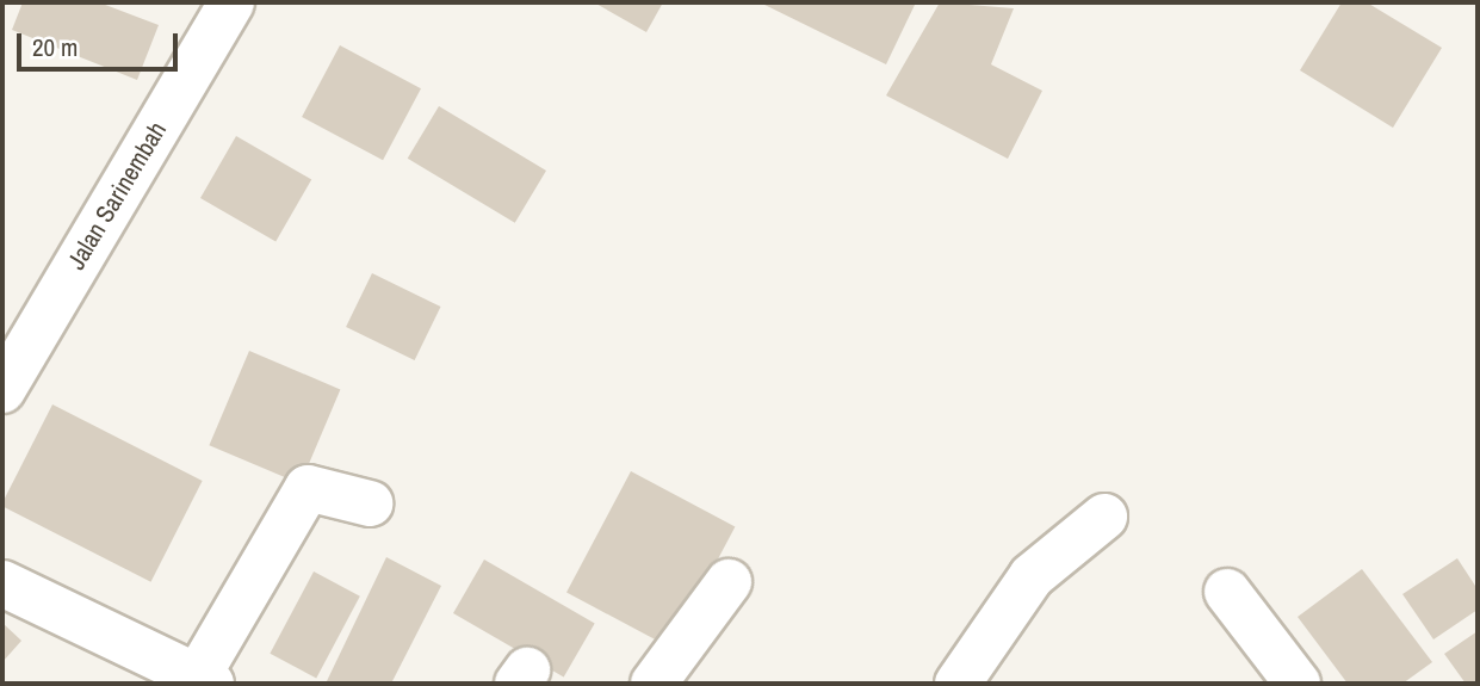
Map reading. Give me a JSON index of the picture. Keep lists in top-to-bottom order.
{
  "streets": {
    "street": ["Jalan Sarinembah"]
  },
  "scale_bar": "20 m"
}
